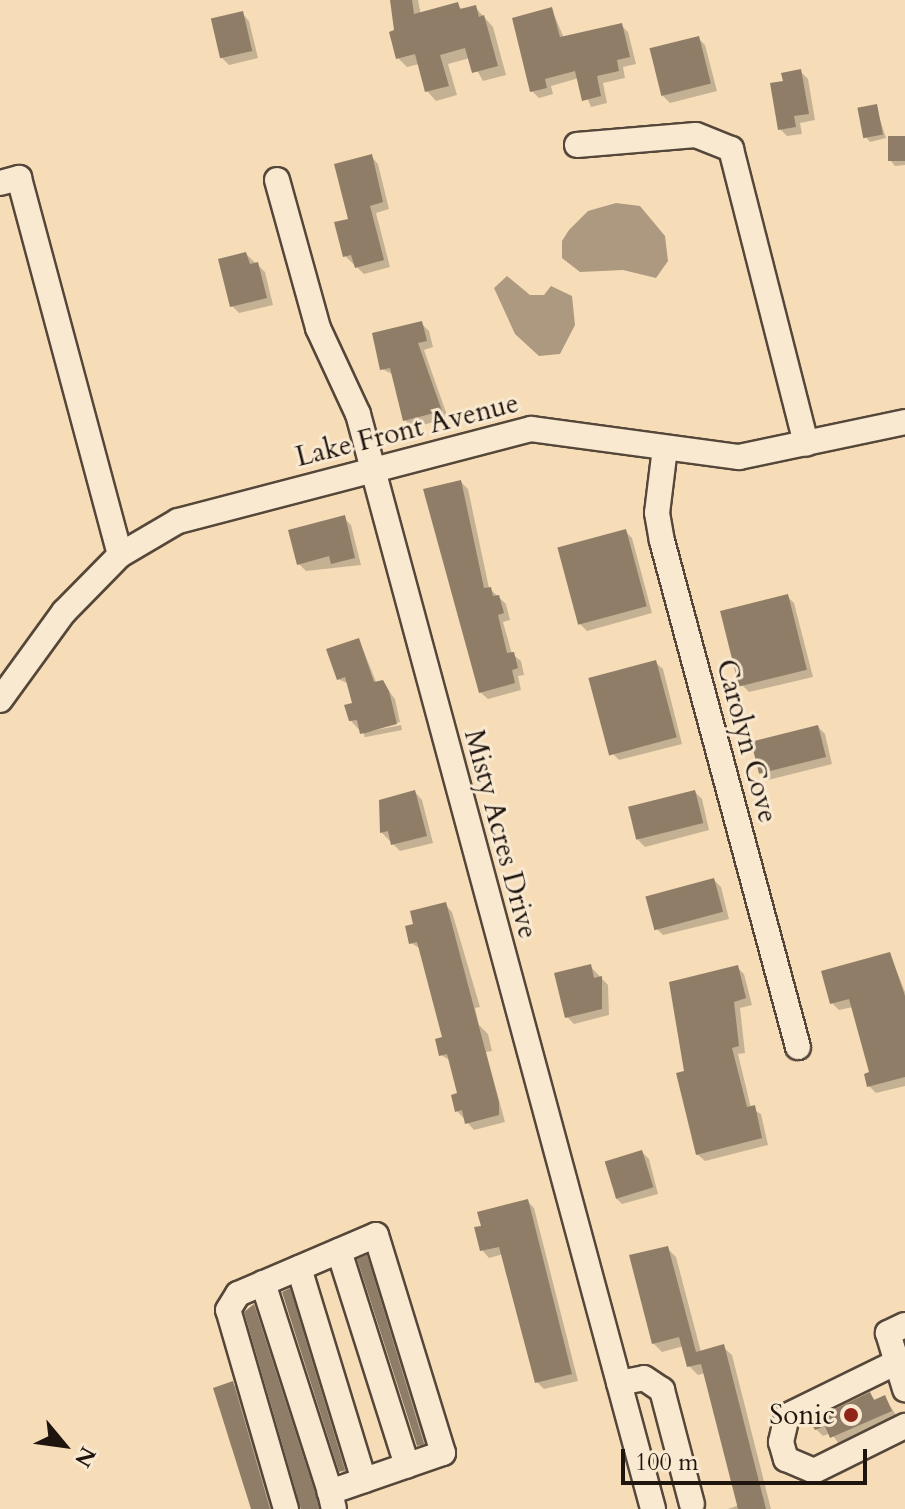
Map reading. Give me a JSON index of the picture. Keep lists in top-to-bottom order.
{
  "streets": {
    "street": ["Lake Front Avenue", "Carolyn Cove", "Misty Acres Drive"]
  },
  "crossings": [
    ["Lake Front Avenue", "Carolyn Cove"],
    ["Lake Front Avenue", "Misty Acres Drive"]
  ],
  "places": ["Sonic"],
  "scale_bar": "100 m",
  "north": "bottom right"
}
